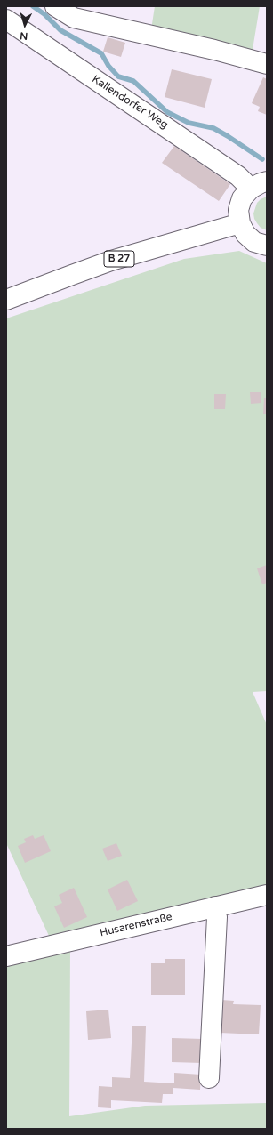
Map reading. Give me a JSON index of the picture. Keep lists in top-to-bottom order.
{
  "streets": {
    "street": ["Kallendorfer Weg", "B 27", "Husarenstraße"]
  },
  "north": "bottom"
}
